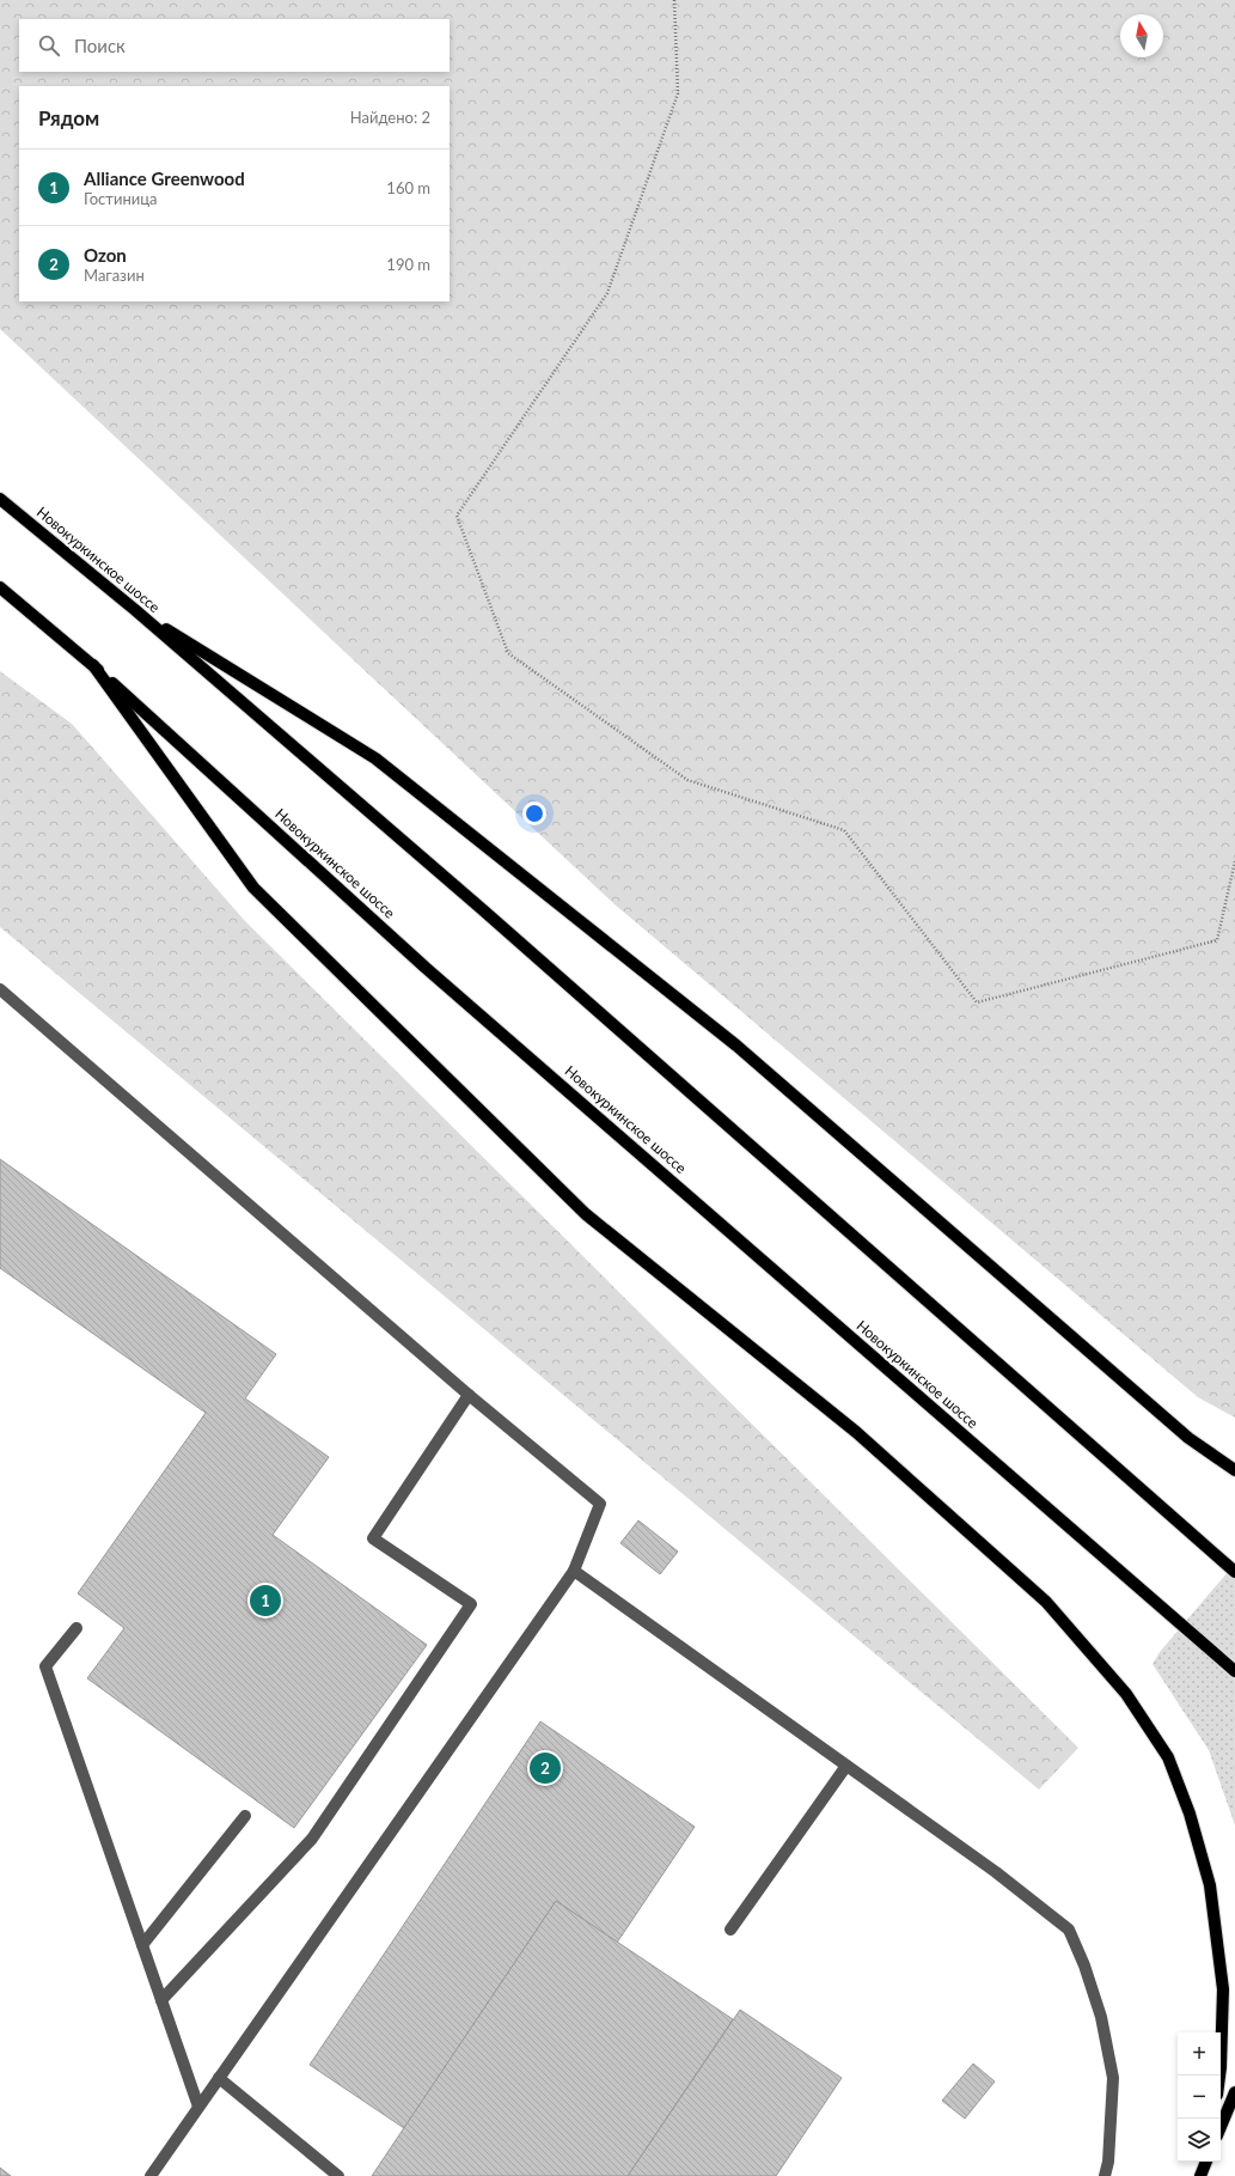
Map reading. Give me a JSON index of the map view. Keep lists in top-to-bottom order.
{
  "streets": {
    "main road": ["Новокуркинское шоссе"]
  },
  "north": "top",
  "page": {
    "search": "Поиск",
    "heading": ["Рядом", "Найдено: 2"],
    "list": [
      {
        "mark": "1",
        "name": "Alliance Greenwood",
        "note": "Гостиница",
        "value": "160 m"
      },
      {
        "mark": "2",
        "name": "Ozon",
        "note": "Магазин",
        "value": "190 m"
      }
    ],
    "pins": ["1", "2"],
    "map_buttons": ["+", "−"]
  }
}
